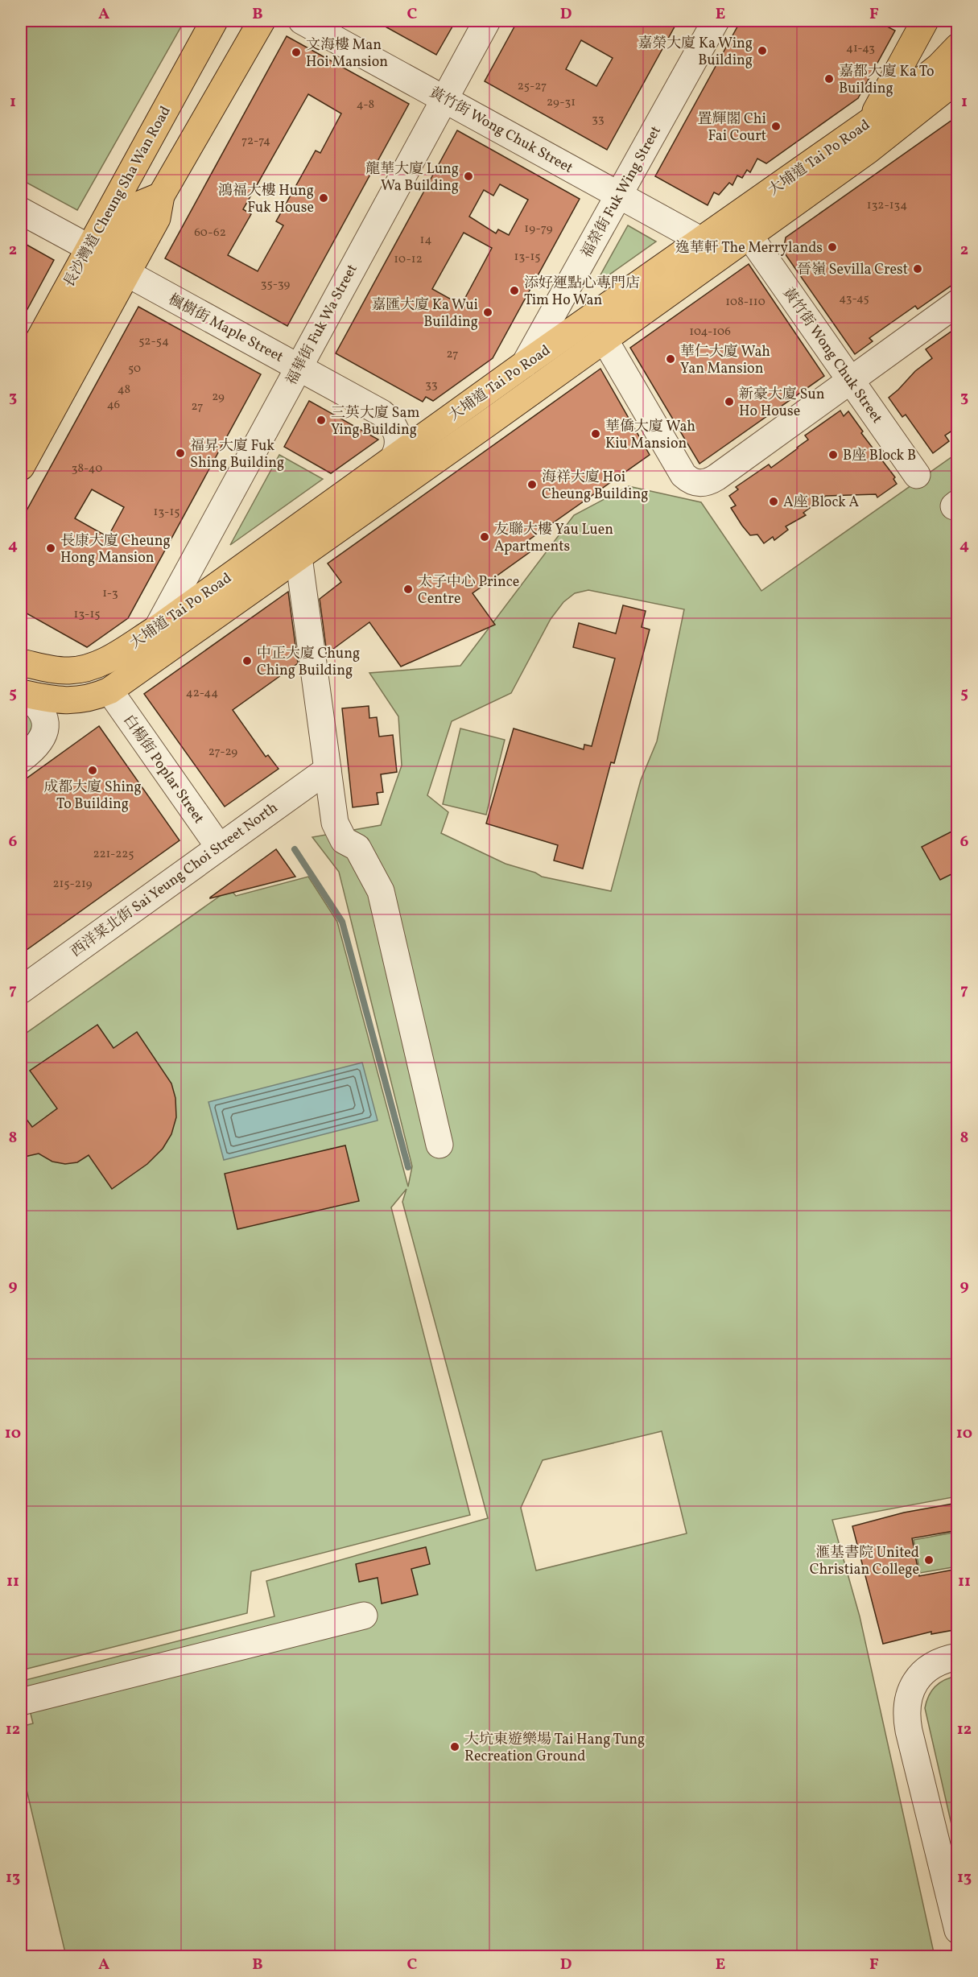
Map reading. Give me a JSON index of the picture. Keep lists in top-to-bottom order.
{
  "streets": {
    "main road": ["大埔道 Tai Po Road", "長沙灣道 Cheung Sha Wan Road"],
    "street": [
      "黃竹街 Wong Chuk Street",
      "福榮街 Fuk Wing Street",
      "福華街 Fuk Wa Street",
      "楓樹街 Maple Street",
      "白楊街 Poplar Street",
      "西洋菜北街 Sai Yeung Choi Street North"
    ]
  },
  "crossings": [
    ["黃竹街 Wong Chuk Street", "大埔道 Tai Po Road"],
    ["黃竹街 Wong Chuk Street", "福榮街 Fuk Wing Street"],
    ["黃竹街 Wong Chuk Street", "福華街 Fuk Wa Street"],
    ["大埔道 Tai Po Road", "福榮街 Fuk Wing Street"],
    ["大埔道 Tai Po Road", "福華街 Fuk Wa Street"],
    ["大埔道 Tai Po Road", "楓樹街 Maple Street"],
    ["大埔道 Tai Po Road", "白楊街 Poplar Street"],
    ["福華街 Fuk Wa Street", "楓樹街 Maple Street"],
    ["白楊街 Poplar Street", "西洋菜北街 Sai Yeung Choi Street North"]
  ],
  "places": [
    "嘉榮大廈 Ka Wing Building",
    "文海樓 Man Hoi Mansion",
    "嘉都大廈 Ka To Building",
    "置輝閣 Chi Fai Court",
    "龍華大廈 Lung Wa Building",
    "鴻福大樓 Hung Fuk House",
    "逸華軒 The Merrylands",
    "晉嶺 Sevilla Crest",
    "添好運點心專門店 Tim Ho Wan",
    "嘉匯大廈 Ka Wui Building",
    "華仁大廈 Wah Yan Mansion",
    "新豪大廈 Sun Ho House",
    "三英大廈 Sam Ying Building",
    "華僑大廈 Wah Kiu Mansion",
    "福昇大廈 Fuk Shing Building",
    "B座 Block B",
    "海祥大廈 Hoi Cheung Building",
    "A座 Block A",
    "友聯大樓 Yau Luen Apartments",
    "長康大廈 Cheung Hong Mansion",
    "太子中心 Prince Centre",
    "中正大廈 Chung Ching Building",
    "成都大廈 Shing To Building",
    "滙基書院 United Christian College",
    "大坑東遊樂場 Tai Hang Tung Recreation Ground"
  ],
  "house_numbers": [
    "41-43",
    "25-27",
    "29-31",
    "4-8",
    "33",
    "72-74",
    "132-134",
    "19-79",
    "60-62",
    "14",
    "13-15",
    "10-12",
    "35-39",
    "43-45",
    "108-110",
    "104-106",
    "52-54",
    "27",
    "50",
    "33",
    "48",
    "29",
    "46",
    "27",
    "38-40",
    "13-15",
    "1-3",
    "13-15",
    "42-44",
    "27-29",
    "221-225",
    "215-219"
  ],
  "grid": {
    "columns": [
      "A",
      "B",
      "C",
      "D",
      "E",
      "F"
    ],
    "rows": [
      "1",
      "2",
      "3",
      "4",
      "5",
      "6",
      "7",
      "8",
      "9",
      "10",
      "11",
      "12",
      "13"
    ]
  }
}
